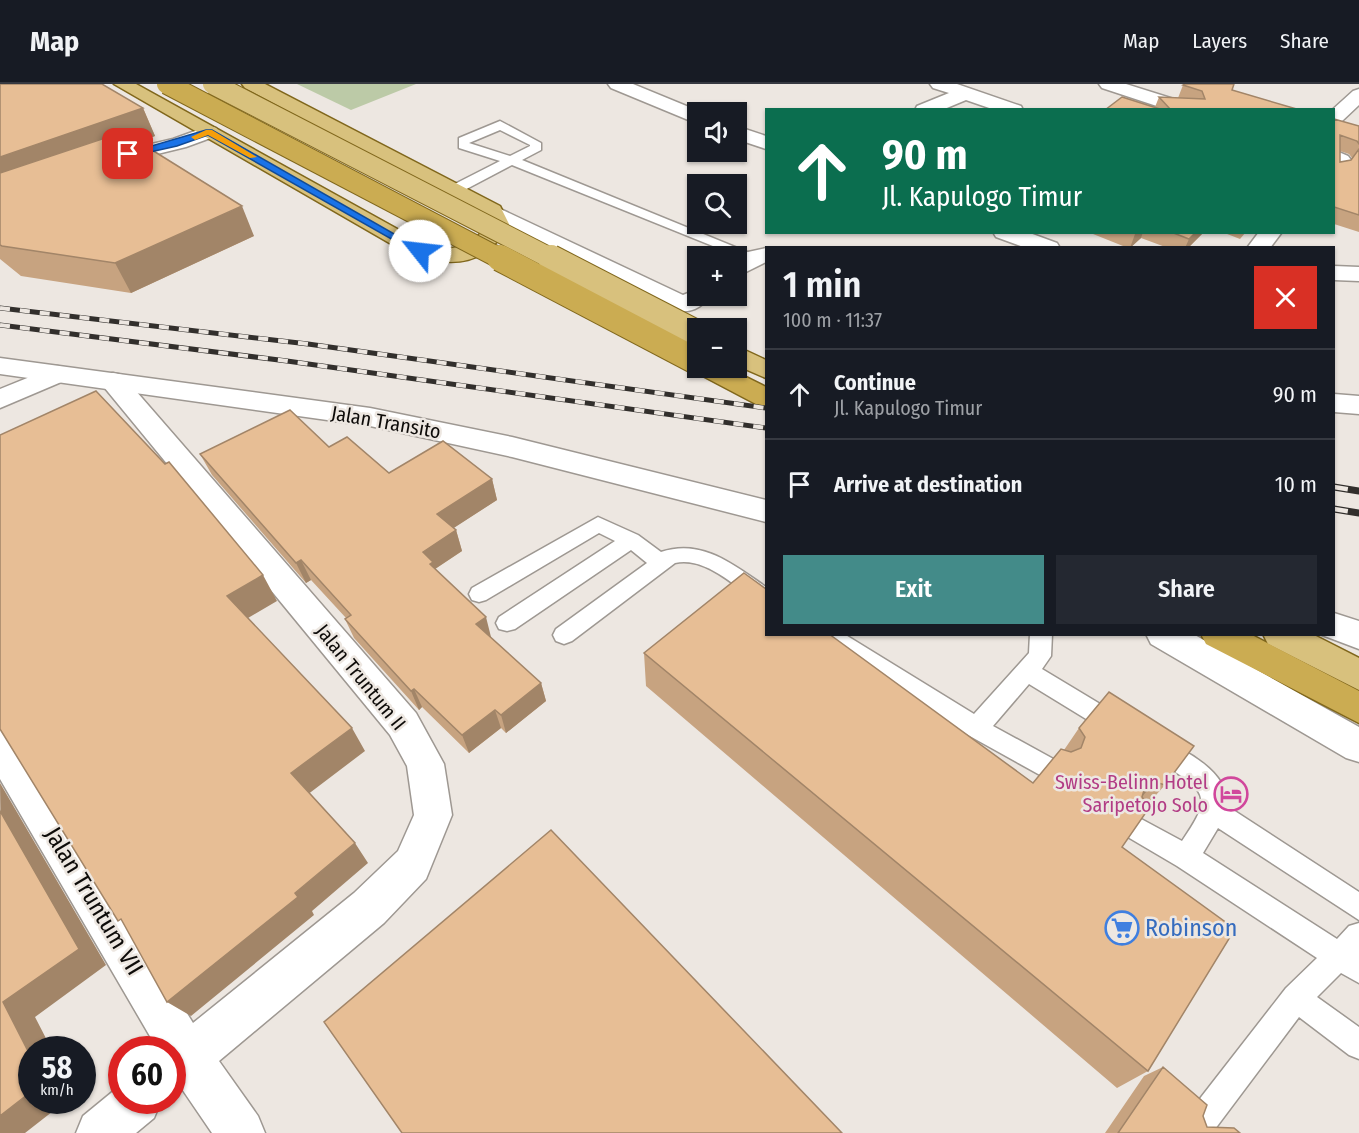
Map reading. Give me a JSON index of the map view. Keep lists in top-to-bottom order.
{
  "streets": {
    "street": ["Jalan Transito", "Jalan Truntum II", "Jalan Truntum VII"]
  },
  "crossings": [
    ["Jalan Transito", "Jalan Truntum II"]
  ],
  "places": {
    "hotel": ["Swiss-Belinn Hotel Saripetojo Solo"],
    "supermarket": ["Robinson"]
  },
  "page": {
    "header": "Map",
    "nav": ["Map", "Layers", "Share"],
    "map_buttons": ["+", "−"],
    "turn": ["90 m", "Jl. Kapulogo Timur"],
    "heading": ["1 min", "100 m · 11:37"],
    "list": [
      {
        "name": "Continue",
        "note": "Jl. Kapulogo Timur",
        "value": "90 m"
      },
      {
        "name": "Arrive at destination",
        "value": "10 m"
      }
    ],
    "buttons": ["Exit", "Share"],
    "speed": "58 km/h",
    "limit": "60"
  }
}
